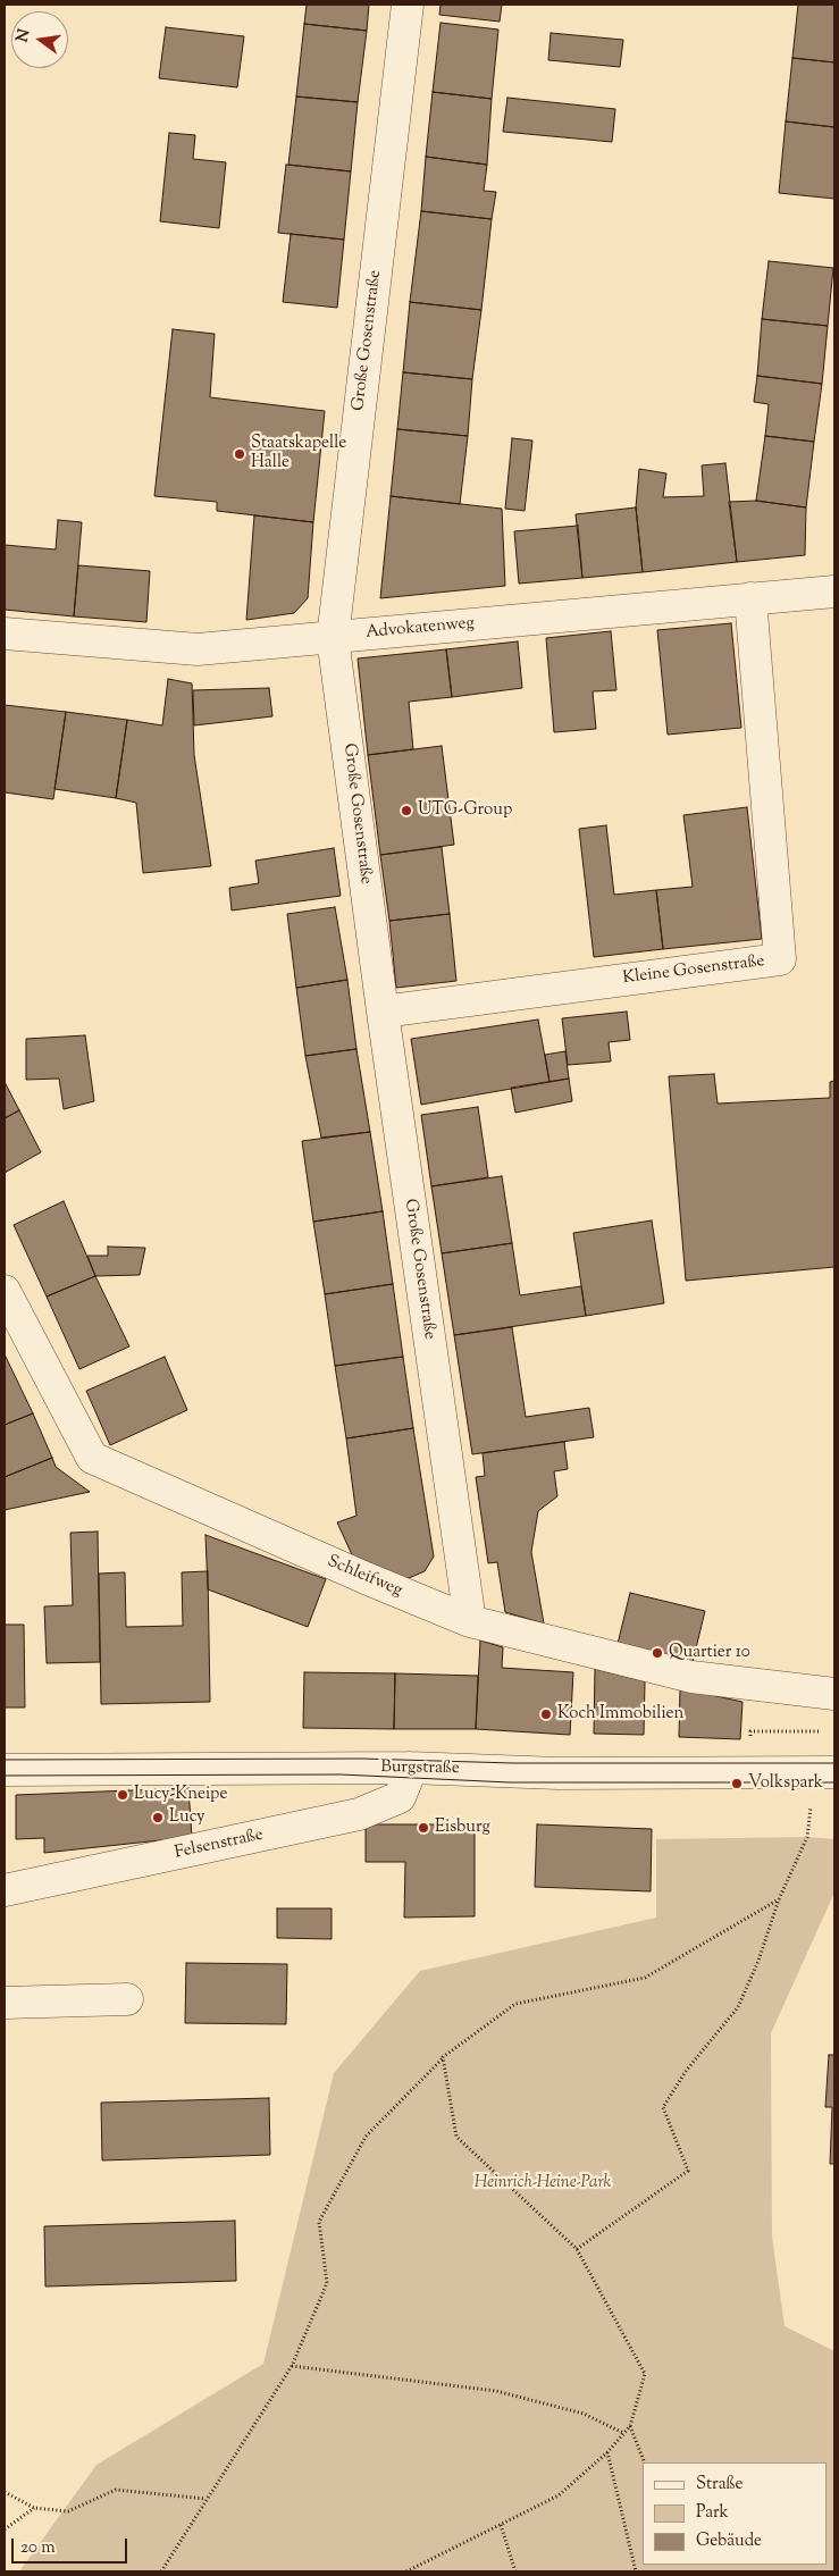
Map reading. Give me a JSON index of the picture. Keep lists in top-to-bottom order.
{
  "streets": {
    "street": [
      "Große Gosenstraße",
      "Advokatenweg",
      "Kleine Gosenstraße",
      "Schleifweg",
      "Burgstraße",
      "Felsenstraße"
    ]
  },
  "crossings": [
    ["Große Gosenstraße", "Advokatenweg"],
    ["Große Gosenstraße", "Kleine Gosenstraße"],
    ["Große Gosenstraße", "Schleifweg"],
    ["Advokatenweg", "Kleine Gosenstraße"],
    ["Burgstraße", "Felsenstraße"]
  ],
  "parks": ["Heinrich-Heine-Park"],
  "places": [
    "Staatskapelle Halle",
    "UTG-Group",
    "Quartier 10",
    "Koch Immobilien",
    "Volkspark",
    "Lucy-Kneipe",
    "Lucy",
    "Eisburg"
  ],
  "legend": ["Straße", "Park", "Gebäude"],
  "scale_bar": "20 m",
  "north": "left"
}
